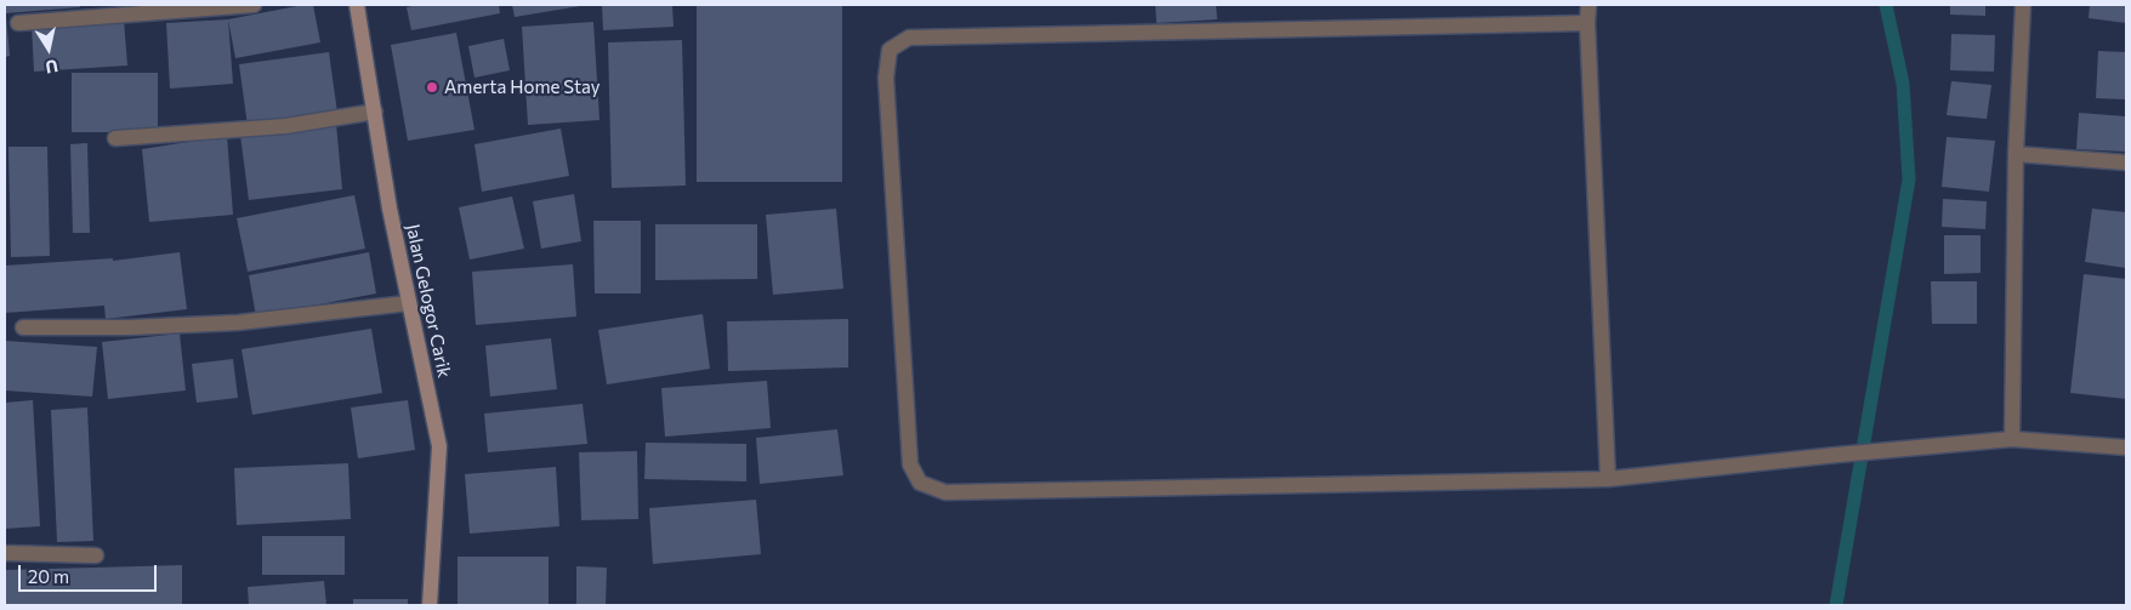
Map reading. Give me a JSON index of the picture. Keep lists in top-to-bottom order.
{
  "streets": {
    "street": ["Jalan Gelogor Carik"]
  },
  "places": ["Amerta Home Stay"],
  "scale_bar": "20 m",
  "north": "bottom"
}
